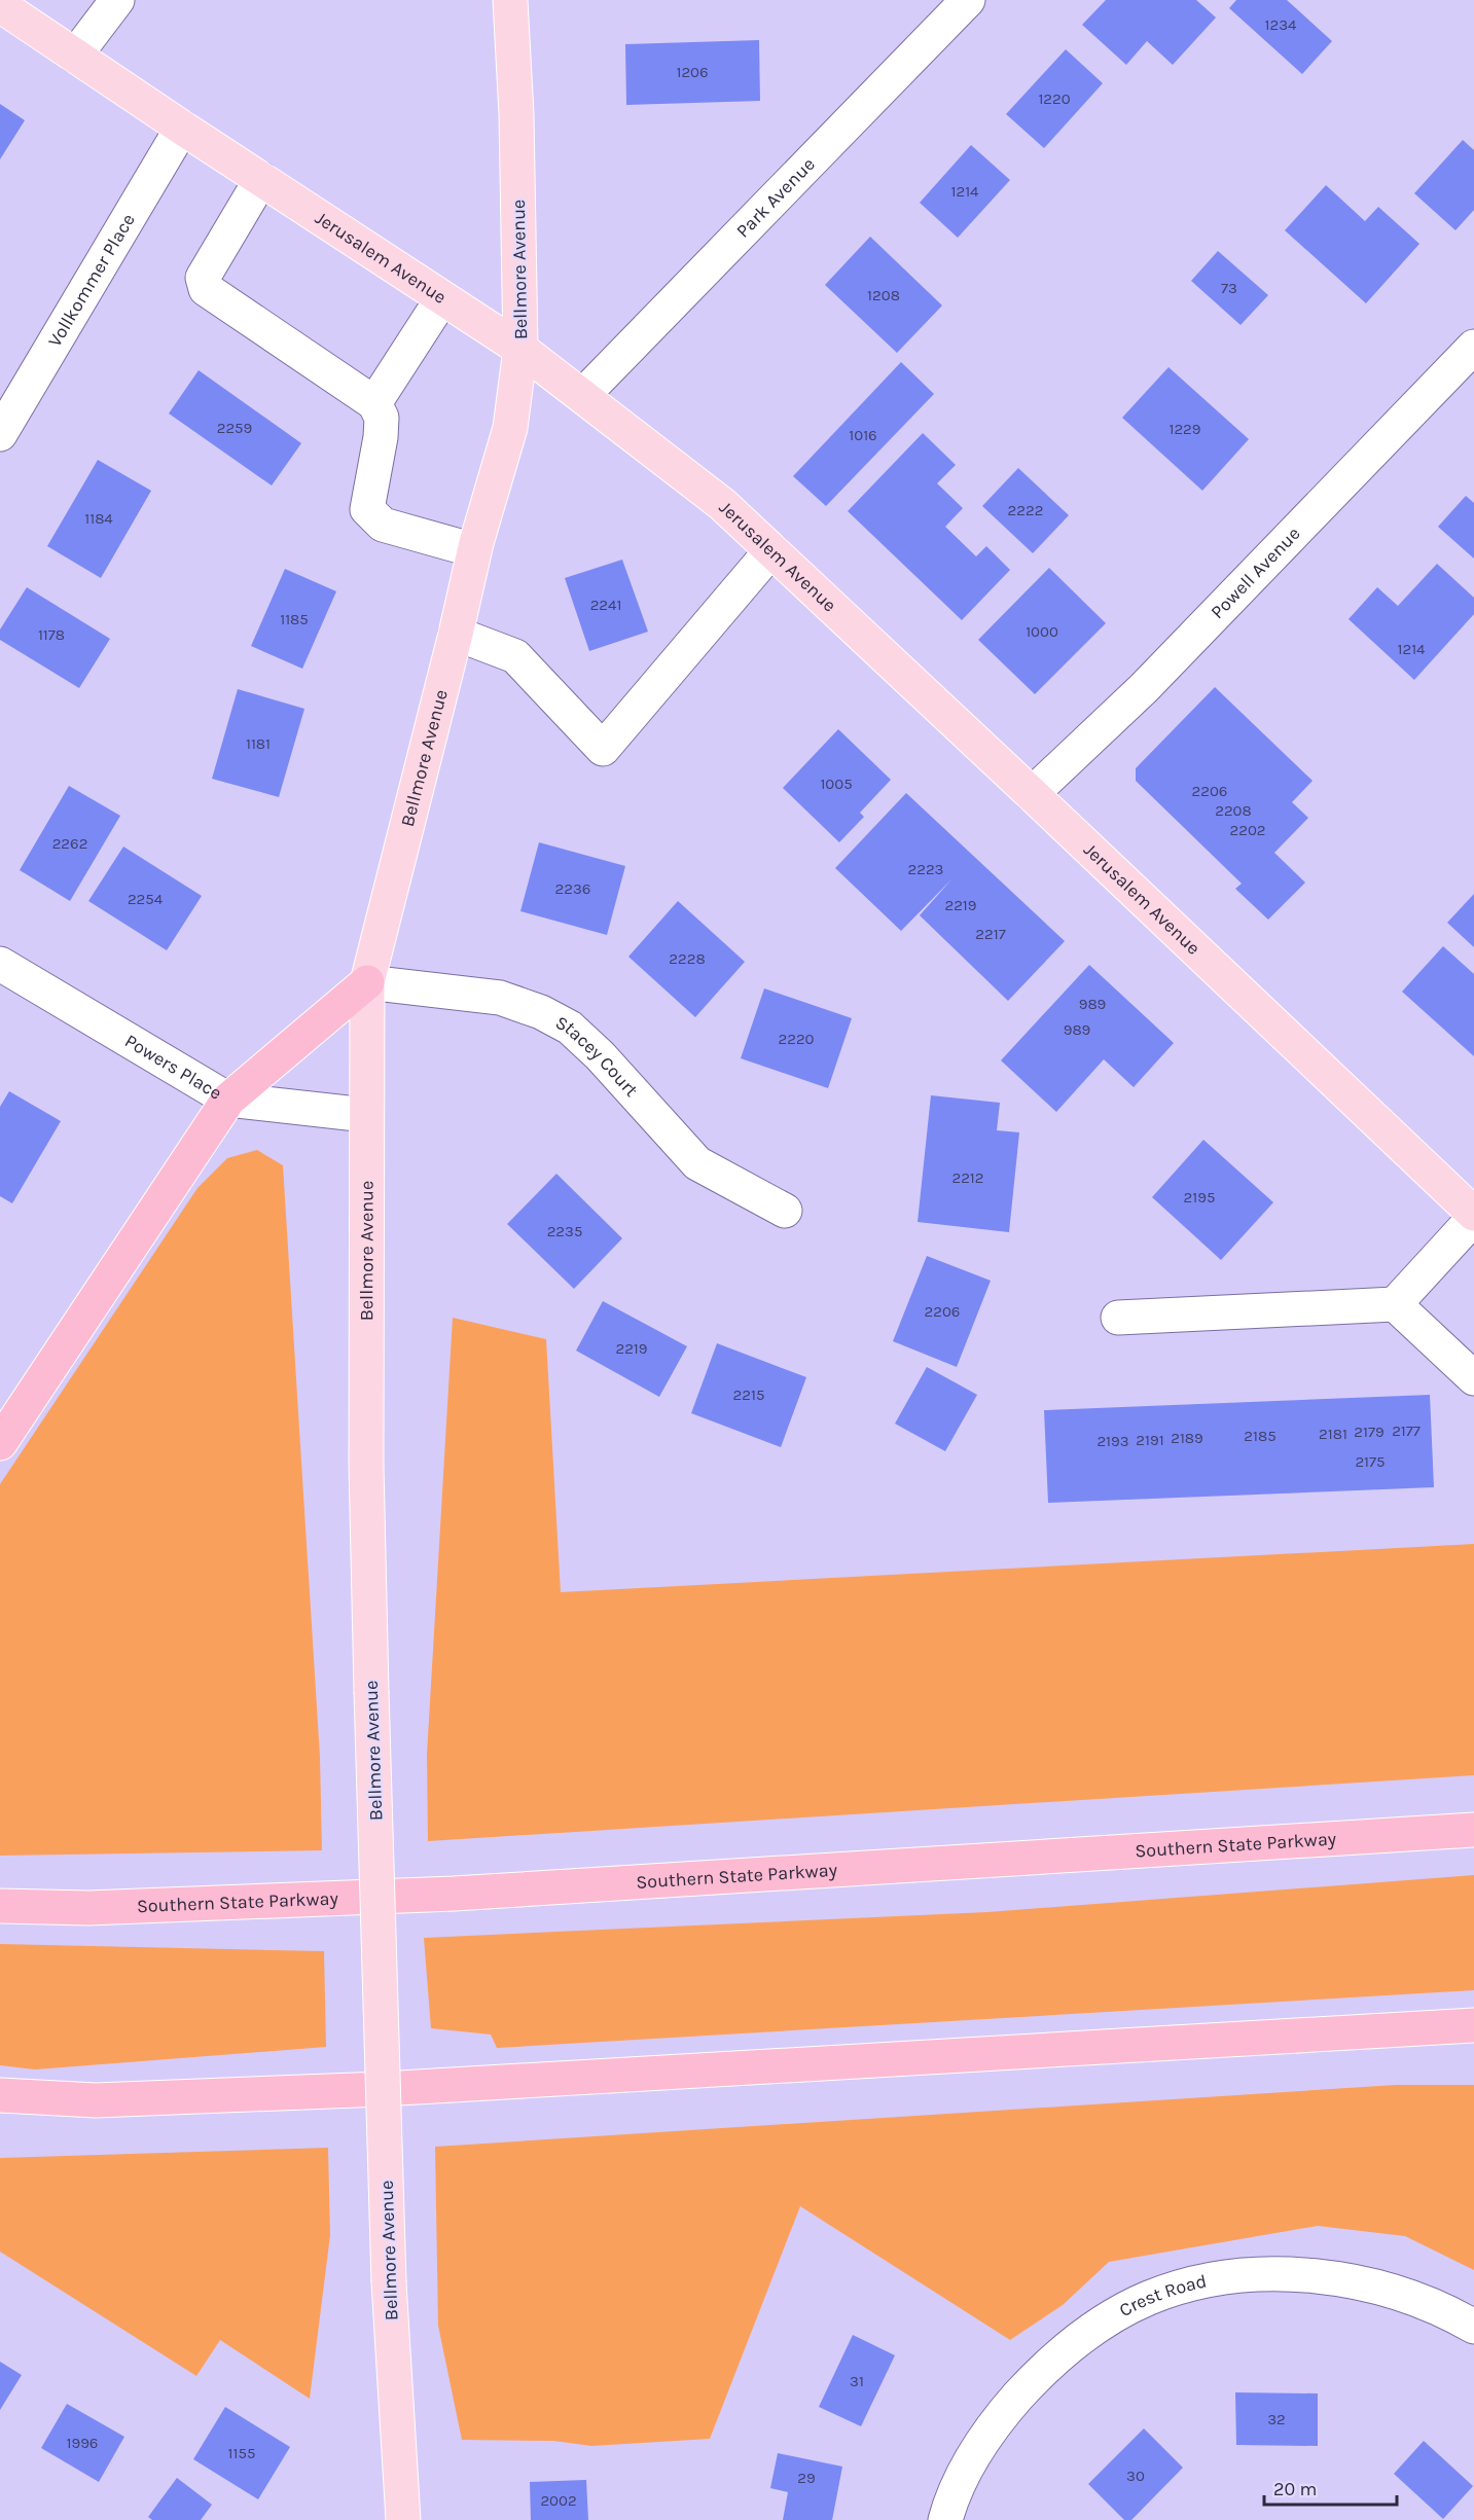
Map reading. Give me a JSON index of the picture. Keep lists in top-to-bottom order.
{
  "streets": {
    "highway": ["Southern State Parkway"],
    "main road": ["Jerusalem Avenue", "Bellmore Avenue"],
    "street": [
      "Park Avenue",
      "Vollkommer Place",
      "Powell Avenue",
      "Stacey Court",
      "Powers Place",
      "Crest Road"
    ]
  },
  "crossings": [
    ["Park Avenue", "Jerusalem Avenue"],
    ["Jerusalem Avenue", "Bellmore Avenue"],
    ["Jerusalem Avenue", "Vollkommer Place"],
    ["Jerusalem Avenue", "Powell Avenue"],
    ["Bellmore Avenue", "Stacey Court"],
    ["Bellmore Avenue", "Powers Place"]
  ],
  "house_numbers": [
    "1234",
    "1206",
    "1220",
    "1214",
    "73",
    "1208",
    "2259",
    "1229",
    "1016",
    "2222",
    "1184",
    "2241",
    "1185",
    "1000",
    "1178",
    "1214",
    "1181",
    "1005",
    "2206",
    "2208",
    "2202",
    "2262",
    "2223",
    "2236",
    "2254",
    "2219",
    "2217",
    "2228",
    "989",
    "989",
    "2220",
    "2212",
    "2195",
    "2235",
    "2206",
    "2219",
    "2215",
    "2177",
    "2179",
    "2181",
    "2185",
    "2189",
    "2191",
    "2193",
    "2175",
    "31",
    "32",
    "1996",
    "1155",
    "30",
    "29",
    "2002"
  ],
  "scale_bar": "20 m"
}
